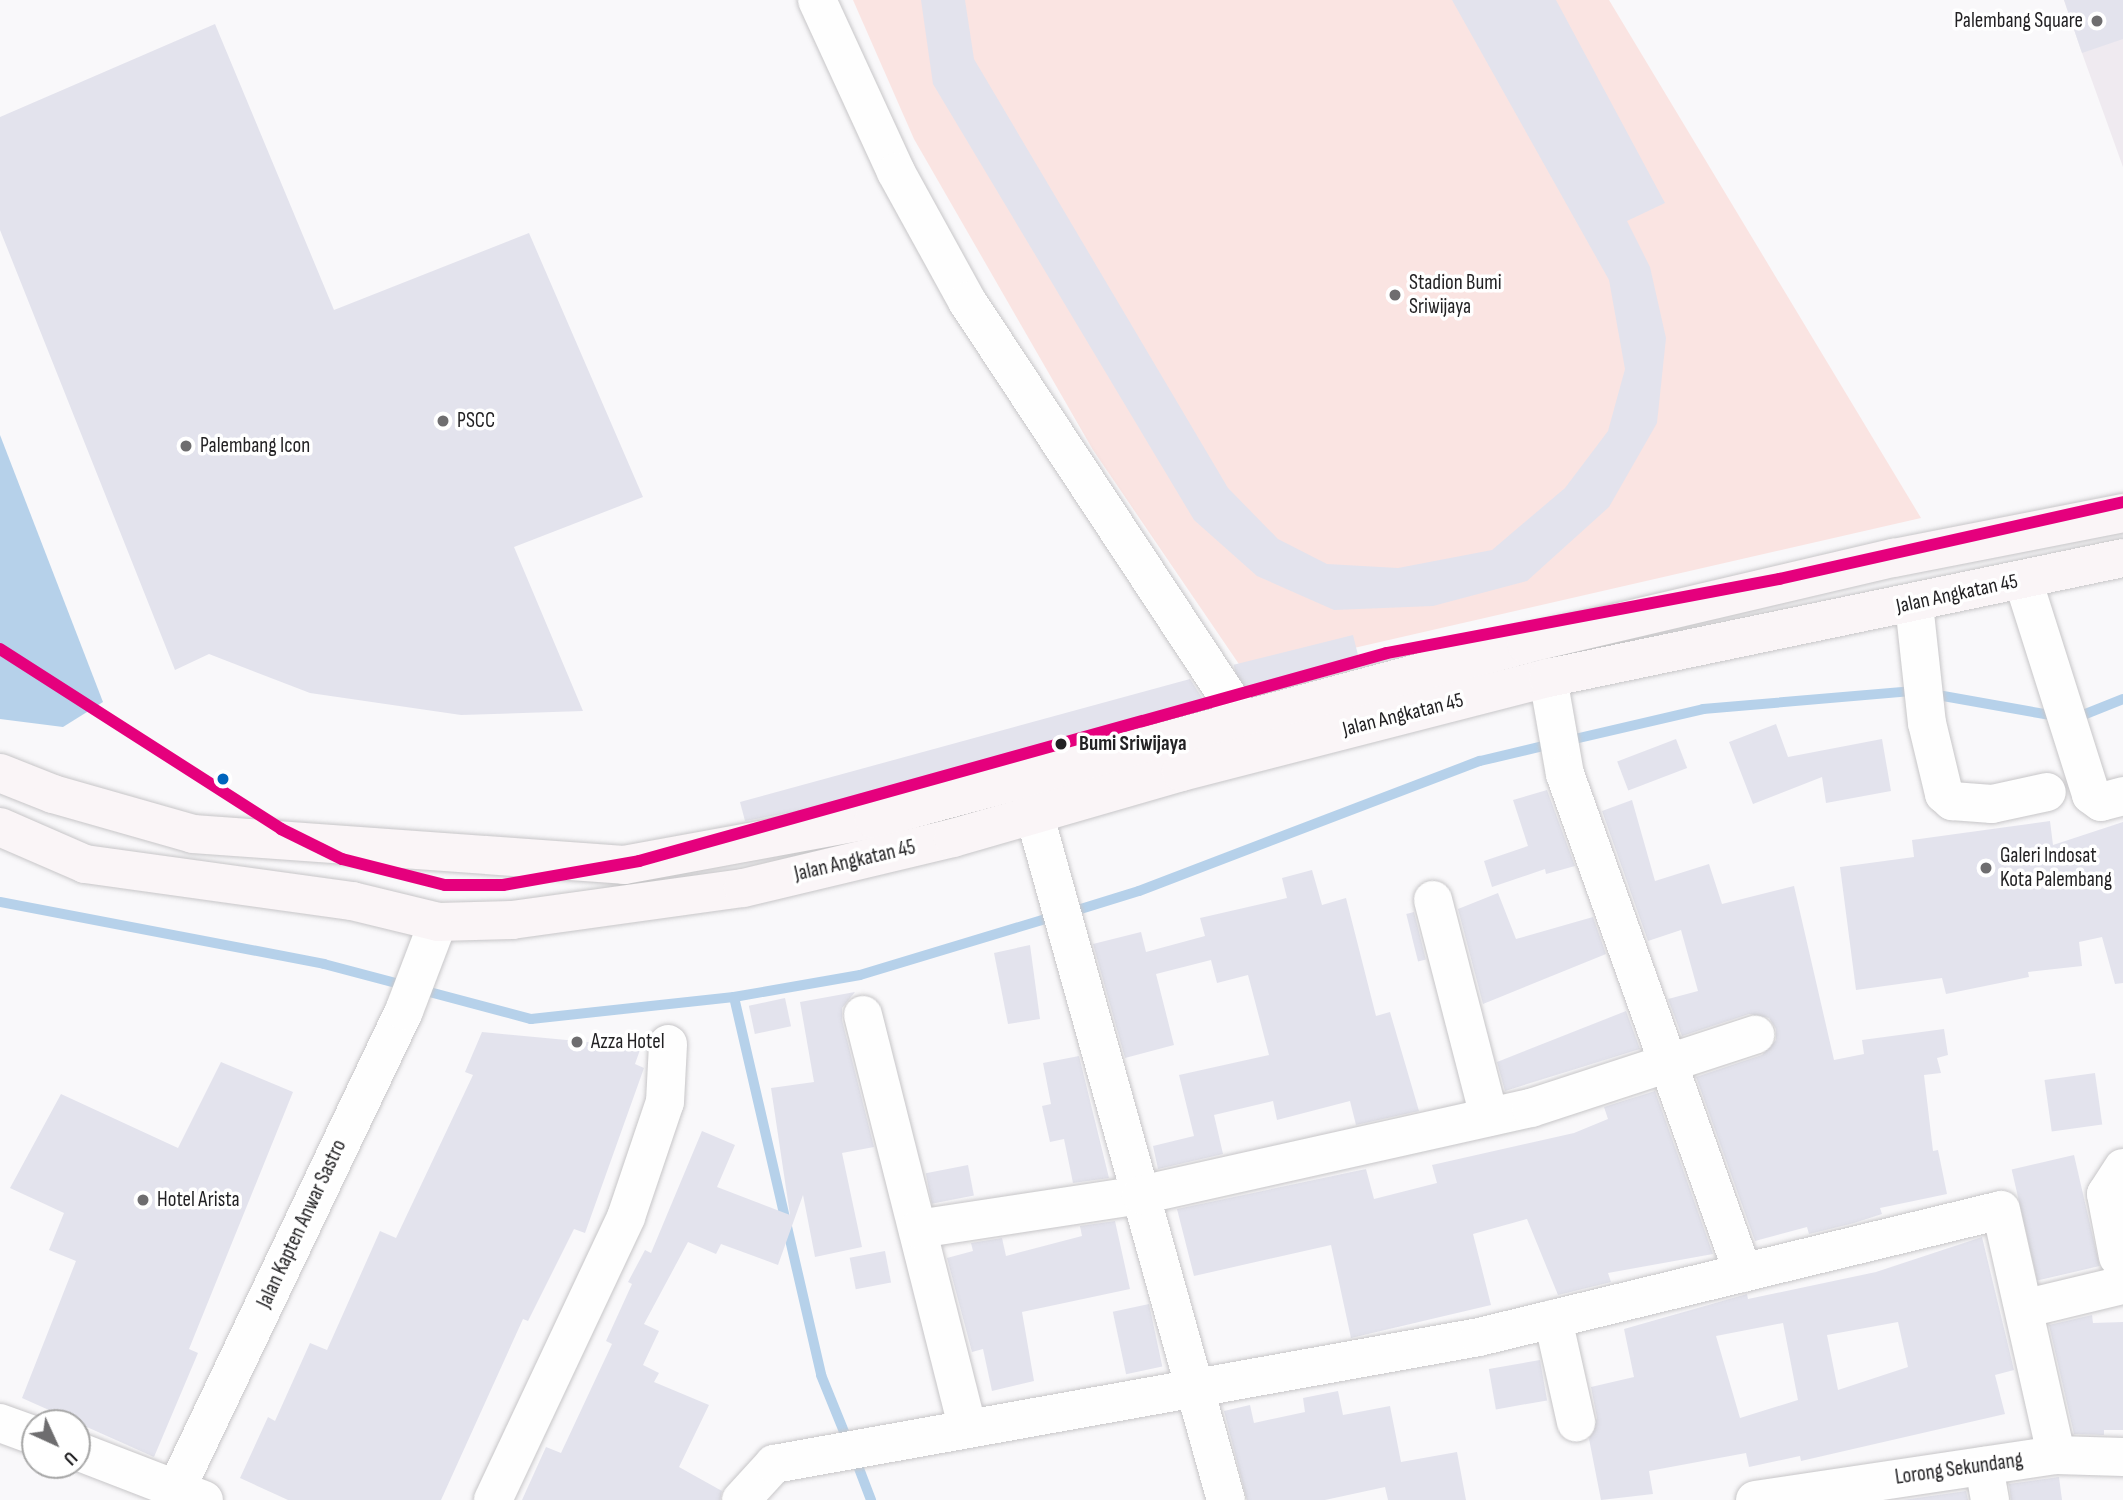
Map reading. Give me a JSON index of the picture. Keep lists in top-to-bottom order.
{
  "streets": {
    "main road": ["Jalan Angkatan 45"],
    "street": ["Jalan Kapten Anwar Sastro", "Lorong Sekundang"]
  },
  "crossings": [
    ["Jalan Angkatan 45", "Jalan Kapten Anwar Sastro"]
  ],
  "places": [
    "Palembang Square",
    "Stadion Bumi Sriwijaya",
    "PSCC",
    "Palembang Icon",
    "Bumi Sriwijaya",
    "Galeri Indosat Kota Palembang",
    "Azza Hotel",
    "Hotel Arista"
  ],
  "north": "bottom right"
}
